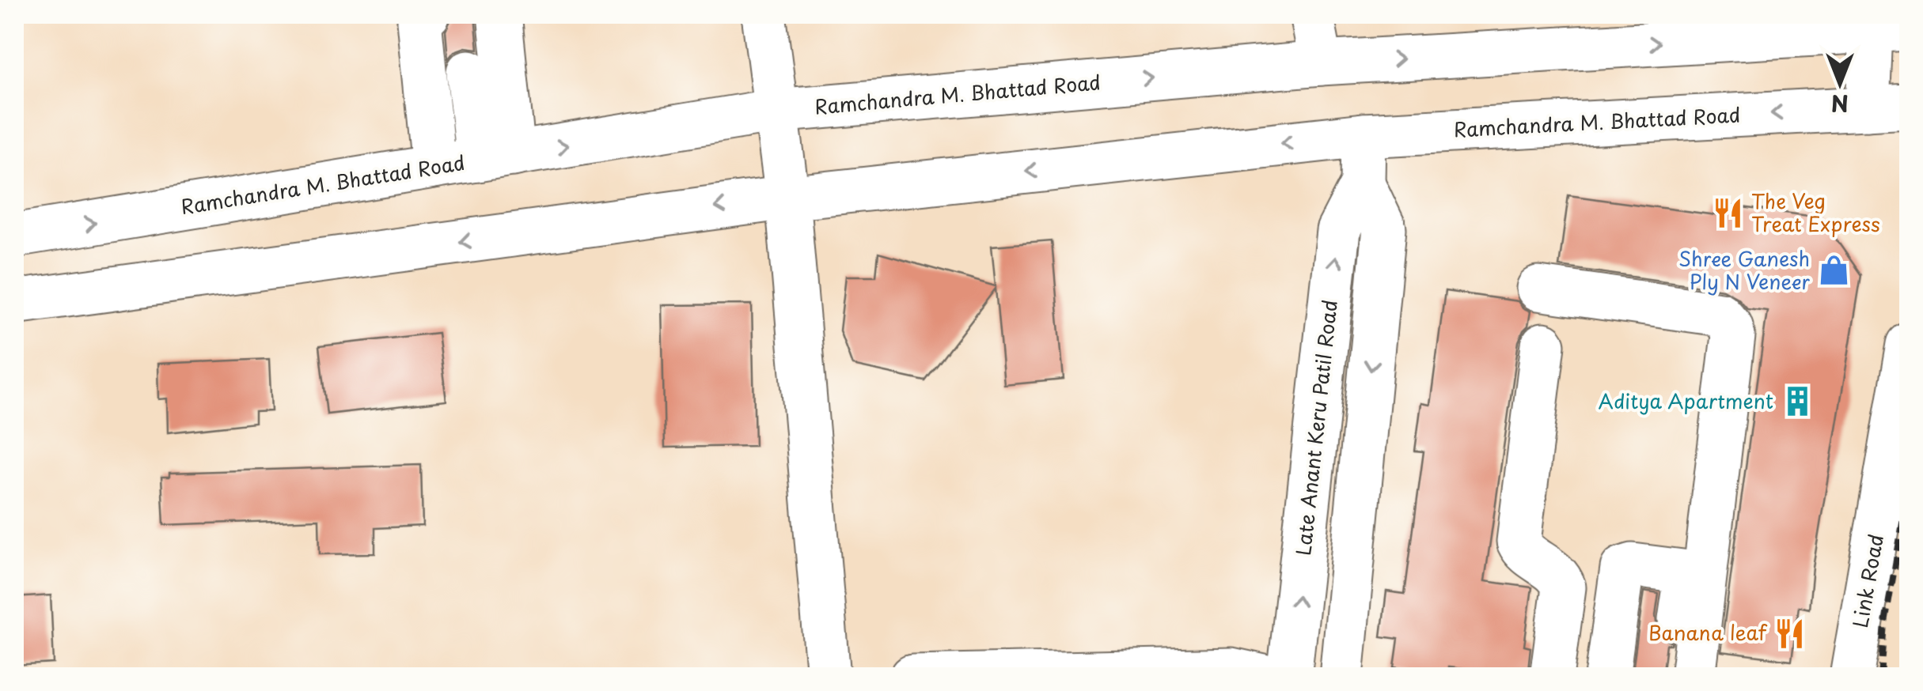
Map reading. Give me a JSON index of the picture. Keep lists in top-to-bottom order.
{
  "streets": {
    "main road": ["Ramchandra M. Bhattad Road", "Late Anant Keru Patil Road", "Link Road"]
  },
  "crossings": [
    ["Ramchandra M. Bhattad Road", "Late Anant Keru Patil Road"]
  ],
  "places": {
    "restaurant": ["The Veg Treat Express", "Banana leaf"],
    "shop": ["Shree Ganesh Ply N Veneer"],
    "building": ["Aditya Apartment"]
  },
  "north": "bottom"
}
